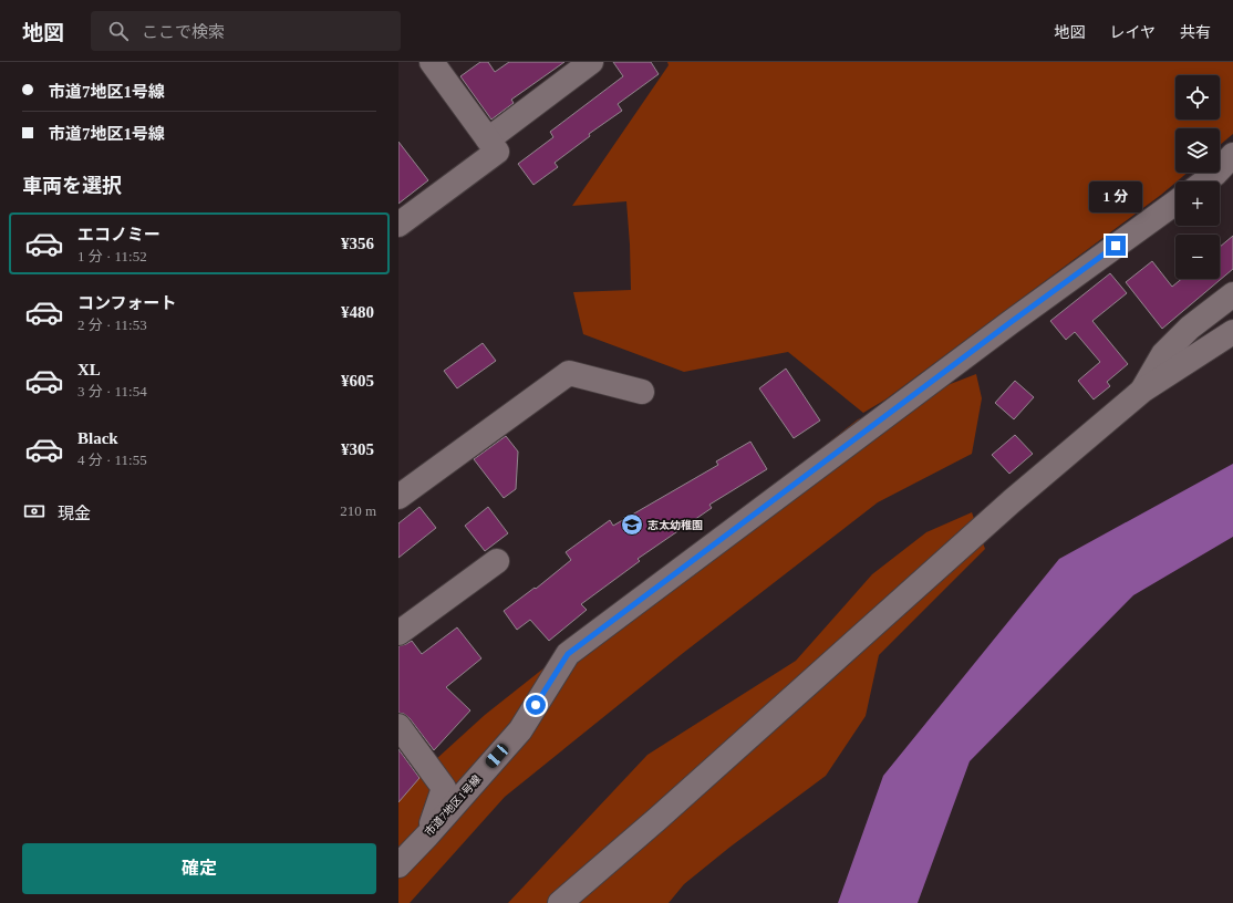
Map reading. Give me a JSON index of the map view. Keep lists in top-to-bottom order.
{
  "streets": {
    "street": ["市道7地区1号線"]
  },
  "places": {
    "school or university": ["志太幼稚園"]
  },
  "page": {
    "header": "地図",
    "search": "ここで検索",
    "nav": ["地図", "レイヤ", "共有"],
    "banner": ["市道7地区1号線", "市道7地区1号線"],
    "map_buttons": ["+", "−"],
    "heading": "車両を選択",
    "bubble": "1 分",
    "list": [
      {
        "name": "エコノミー",
        "note": "1 分 · 11:52",
        "value": "¥356"
      },
      {
        "name": "コンフォート",
        "note": "2 分 · 11:53",
        "value": "¥480"
      },
      {
        "name": "XL",
        "note": "3 分 · 11:54",
        "value": "¥605"
      },
      {
        "name": "Black",
        "note": "4 分 · 11:55",
        "value": "¥305"
      }
    ],
    "pay": ["現金", "210 m"],
    "buttons": "確定"
  }
}
